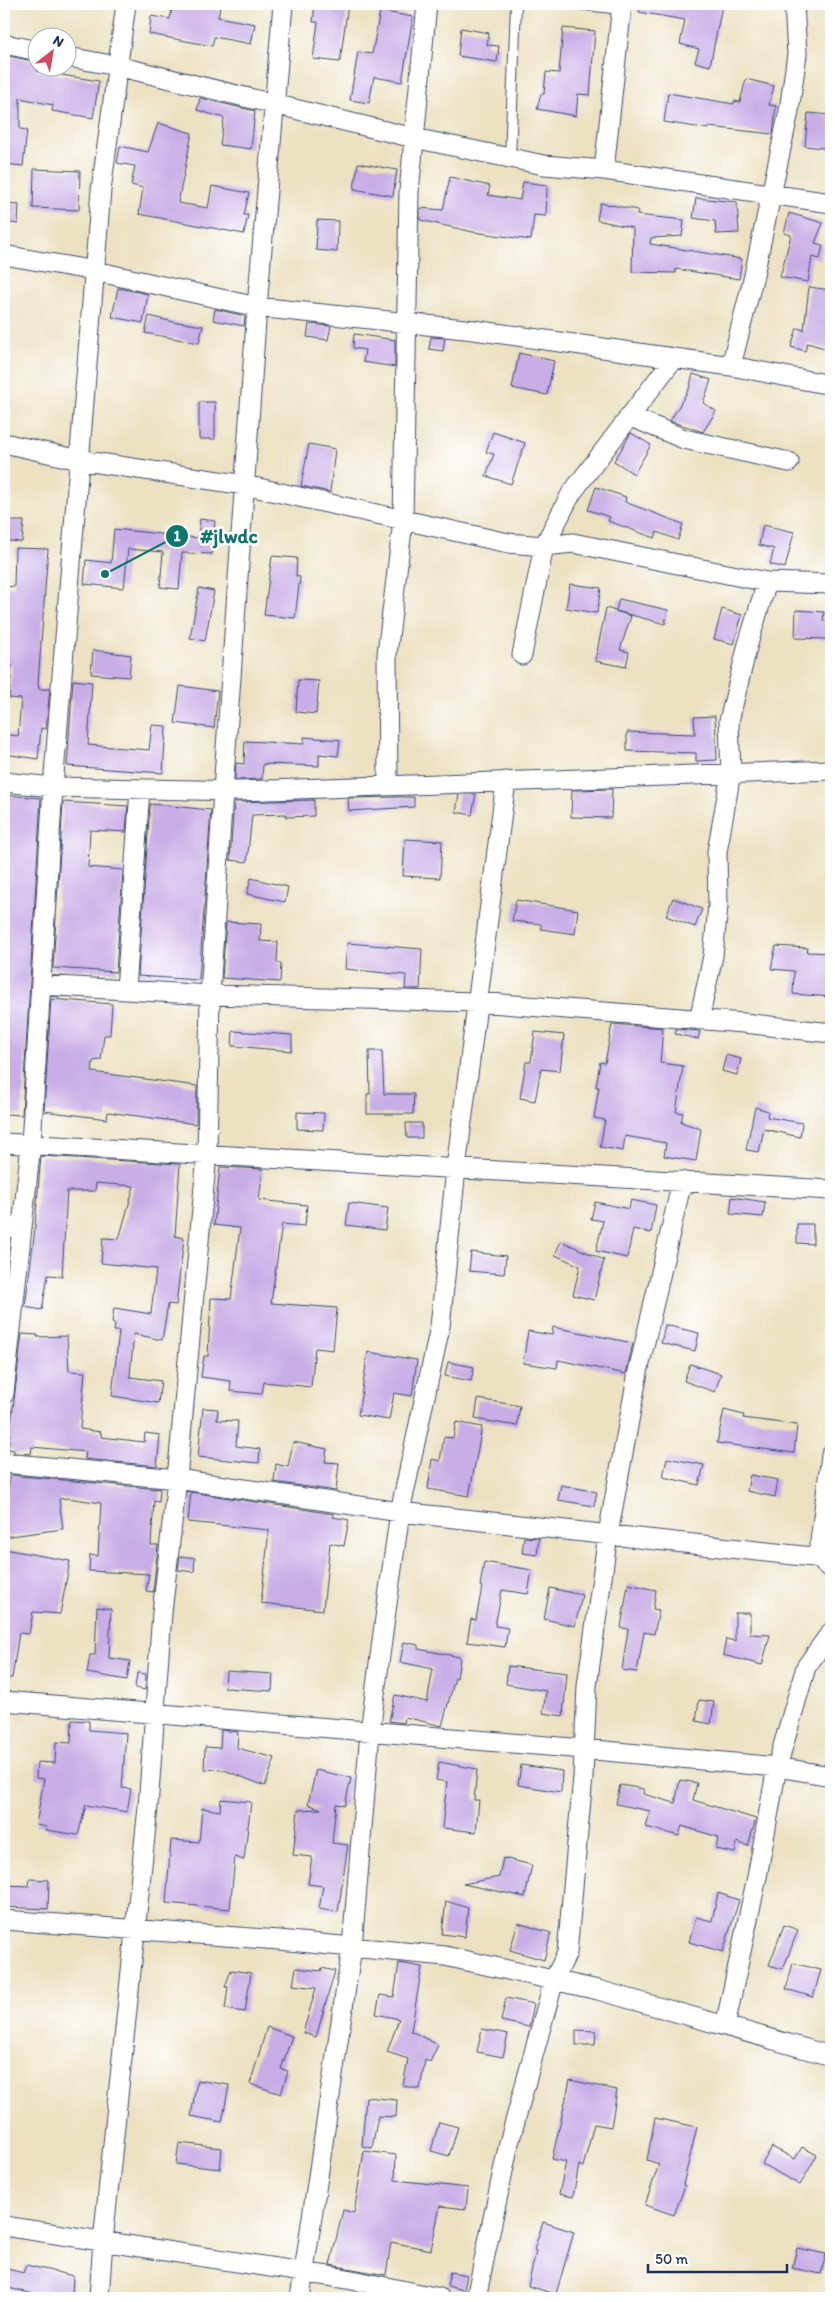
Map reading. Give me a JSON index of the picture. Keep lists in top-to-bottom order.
{
  "places": ["#jlwdc"],
  "scale_bar": "50 m",
  "north": "top right"
}
